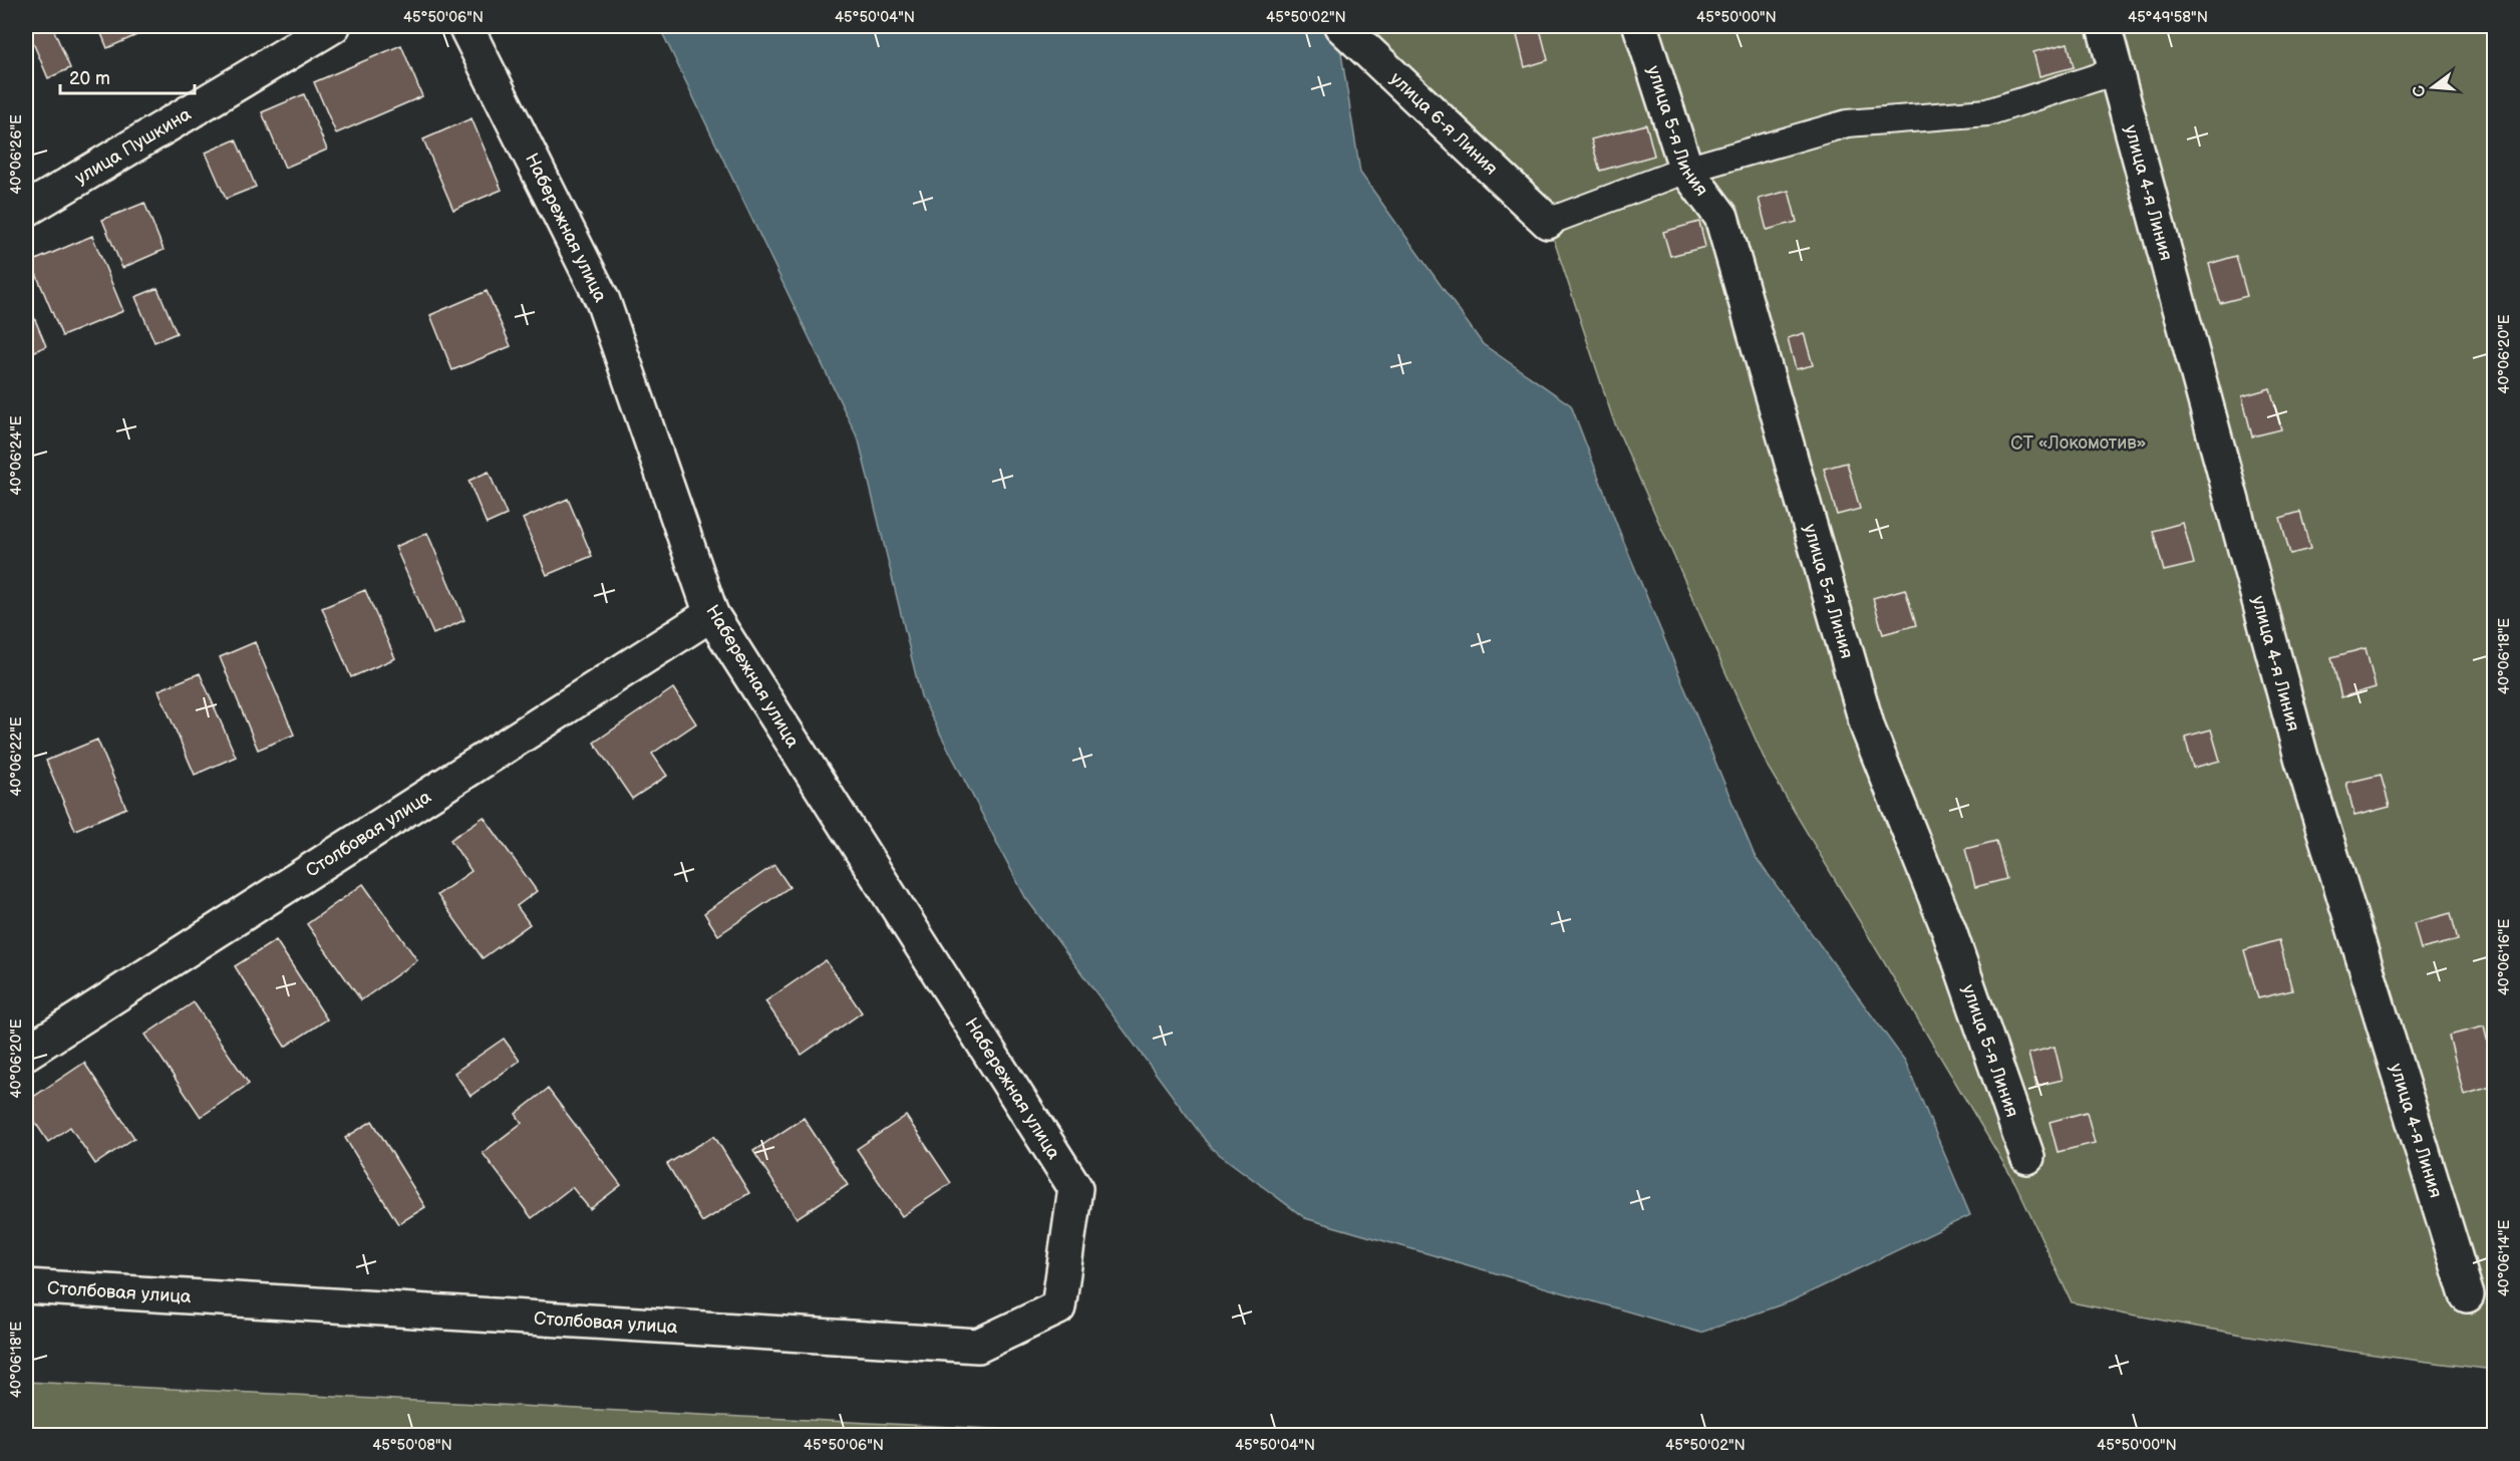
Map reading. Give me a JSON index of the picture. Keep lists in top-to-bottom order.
{
  "streets": {
    "street": [
      "улица 6-я Линия",
      "улица 5-я Линия",
      "улица Пушкина",
      "улица 4-я Линия",
      "Набережная улица",
      "Столбовая улица"
    ]
  },
  "crossings": [
    ["Набережная улица", "Столбовая улица"]
  ],
  "parks": ["СТ «Локомотив»"],
  "scale_bar": "20 m",
  "north": "left",
  "coordinates": [
    "45°50'06\"N",
    "45°50'04\"N",
    "45°50'02\"N",
    "45°50'00\"N",
    "45°49'58\"N",
    "40°06'26\"E",
    "40°06'20\"E",
    "40°06'24\"E",
    "40°06'18\"E",
    "40°06'22\"E",
    "40°06'16\"E",
    "40°06'14\"E",
    "45°50'08\"N"
  ]
}
